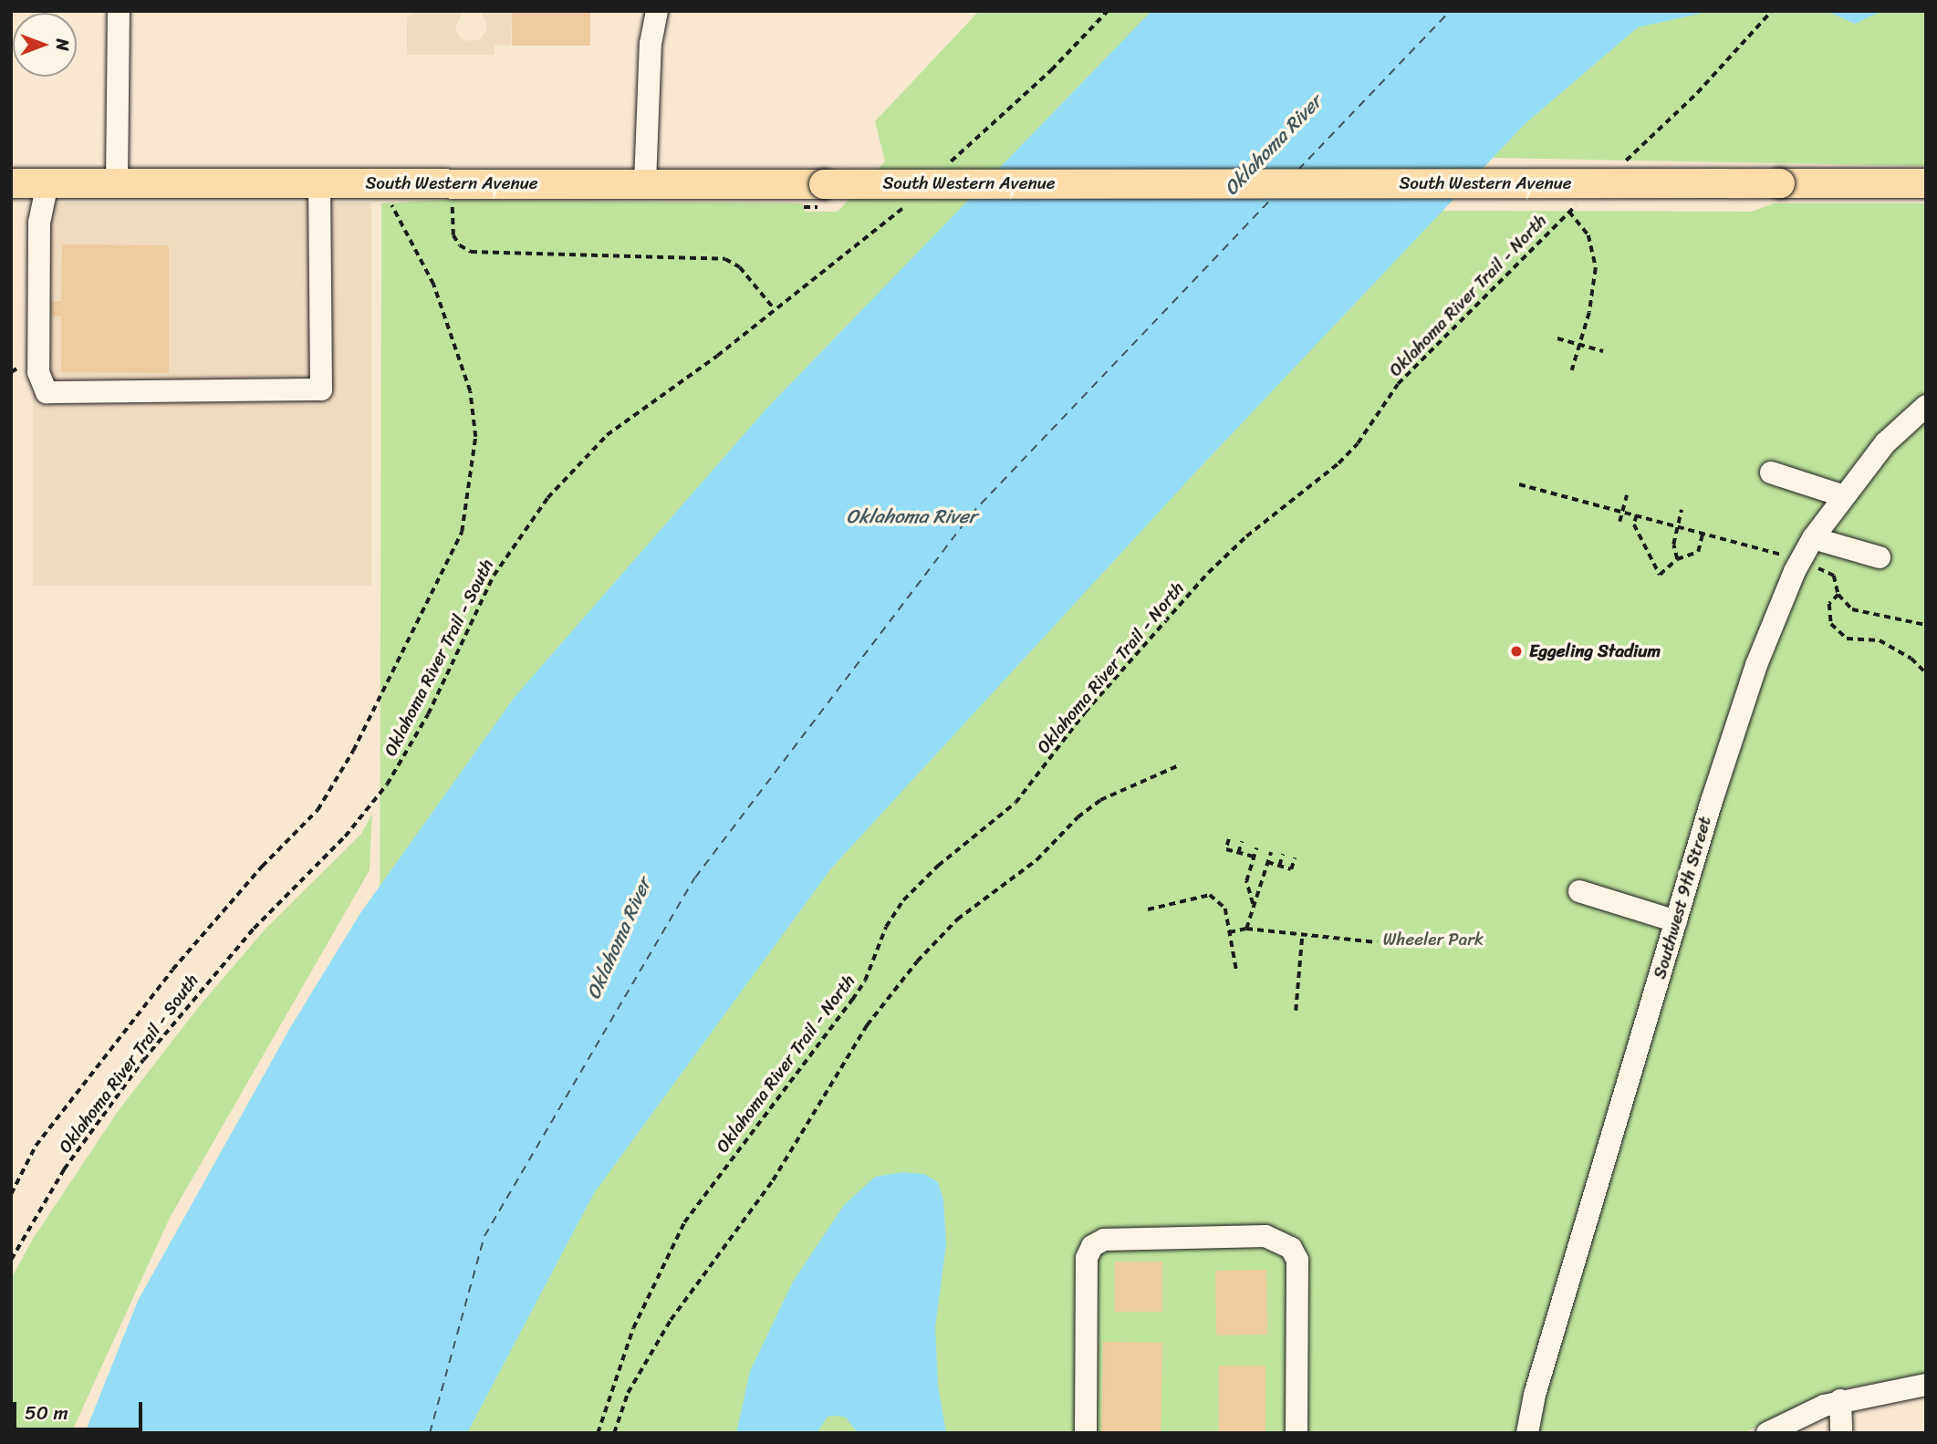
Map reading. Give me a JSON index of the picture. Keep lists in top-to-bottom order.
{
  "streets": {
    "main road": ["South Western Avenue"],
    "street": ["Southwest 9th Street"],
    "path": ["Oklahoma River Trail - North", "Oklahoma River Trail - South"]
  },
  "water": ["Oklahoma River"],
  "parks": ["Wheeler Park"],
  "places": ["Eggeling Stadium"],
  "scale_bar": "50 m",
  "north": "right"
}
